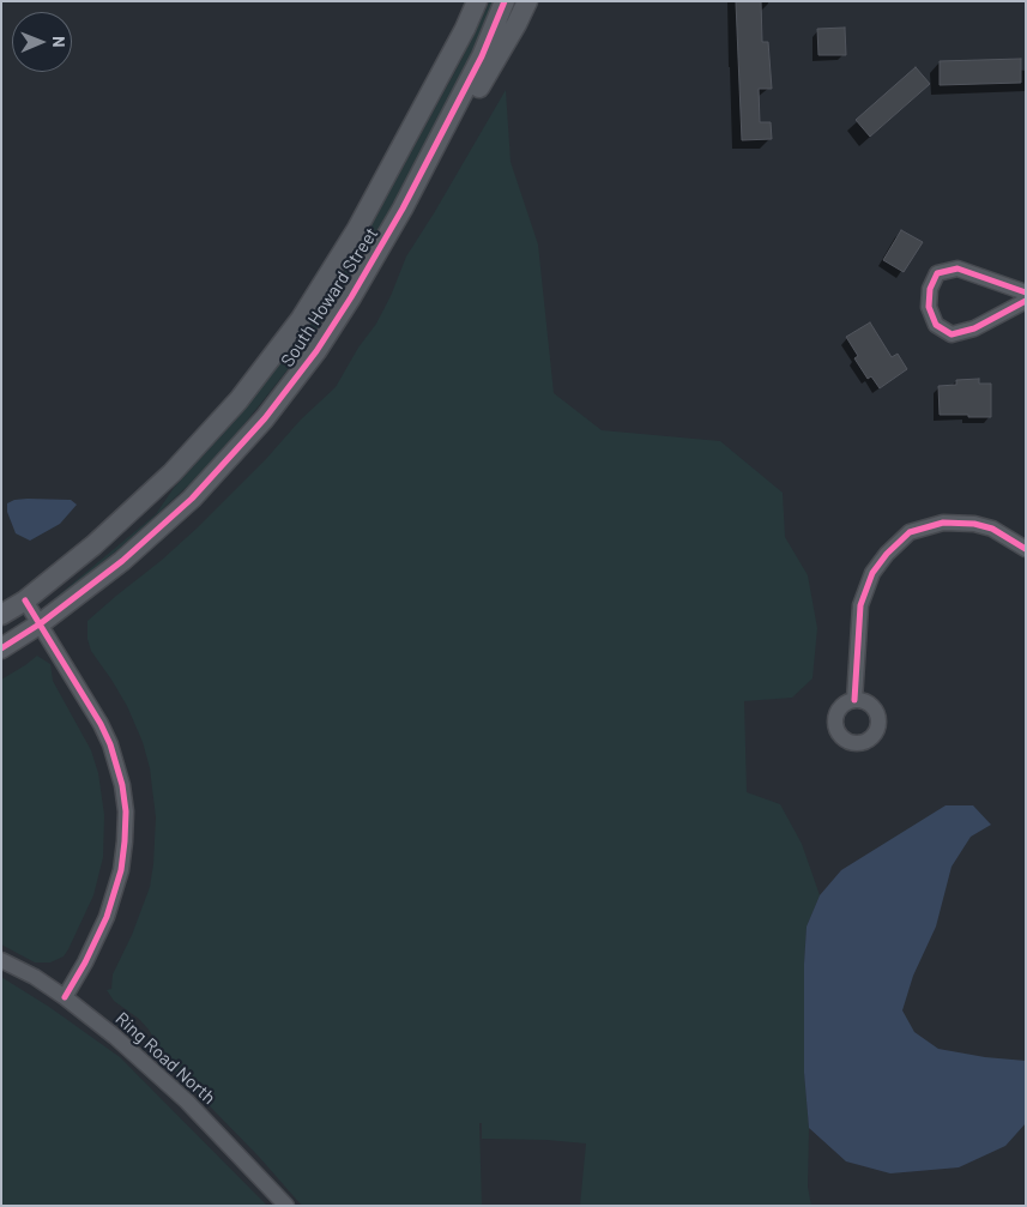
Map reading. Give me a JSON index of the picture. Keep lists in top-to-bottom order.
{
  "streets": {
    "street": ["South Howard Street", "Ring Road North"]
  },
  "north": "right"
}
